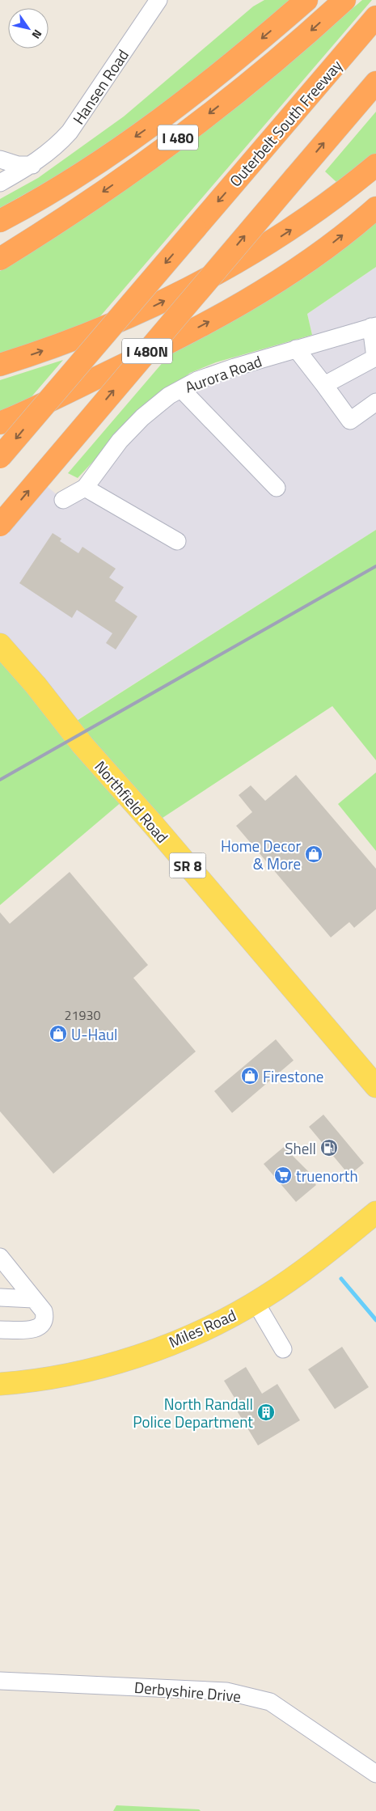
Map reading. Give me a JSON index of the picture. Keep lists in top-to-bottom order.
{
  "streets": {
    "highway": ["Outerbelt South Freeway", "I 480", "I 480N"],
    "main road": ["Northfield Road", "SR 8", "Miles Road"],
    "street": ["Hansen Road", "Aurora Road", "Derbyshire Drive"]
  },
  "places": {
    "shop": ["Home Decor & More", "U-Haul", "Firestone"],
    "fuel station": ["Shell"],
    "supermarket": ["truenorth"],
    "building": ["North Randall Police Department"]
  },
  "house_numbers": ["21930"],
  "north": "bottom right"
}
